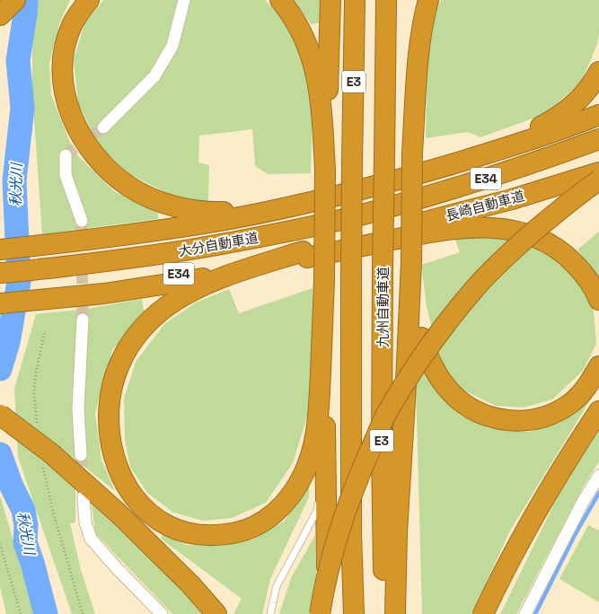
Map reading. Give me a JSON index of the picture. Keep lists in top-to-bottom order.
{
  "streets": {
    "highway": [
      "E3",
      "E34",
      "長崎自動車道",
      "大分自動車道",
      "九州自動車道"
    ]
  },
  "crossings": [
    ["長崎自動車道", "大分自動車道"]
  ],
  "water": ["秋光川"]
}
